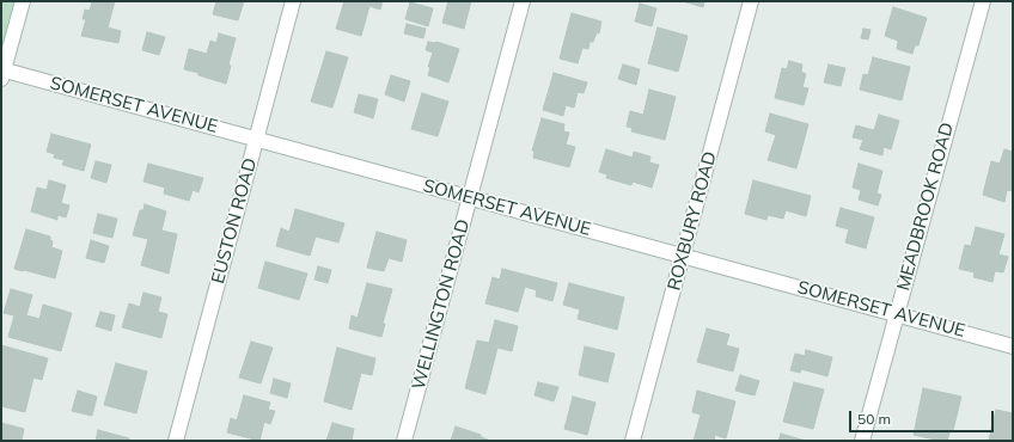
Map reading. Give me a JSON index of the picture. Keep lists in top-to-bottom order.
{
  "streets": {
    "street": [
      "SOMERSET AVENUE",
      "MEADBROOK ROAD",
      "EUSTON ROAD",
      "ROXBURY ROAD",
      "WELLINGTON ROAD"
    ]
  },
  "crossings": [
    ["SOMERSET AVENUE", "MEADBROOK ROAD"],
    ["SOMERSET AVENUE", "EUSTON ROAD"],
    ["SOMERSET AVENUE", "ROXBURY ROAD"],
    ["SOMERSET AVENUE", "WELLINGTON ROAD"]
  ],
  "scale_bar": "50 m"
}
